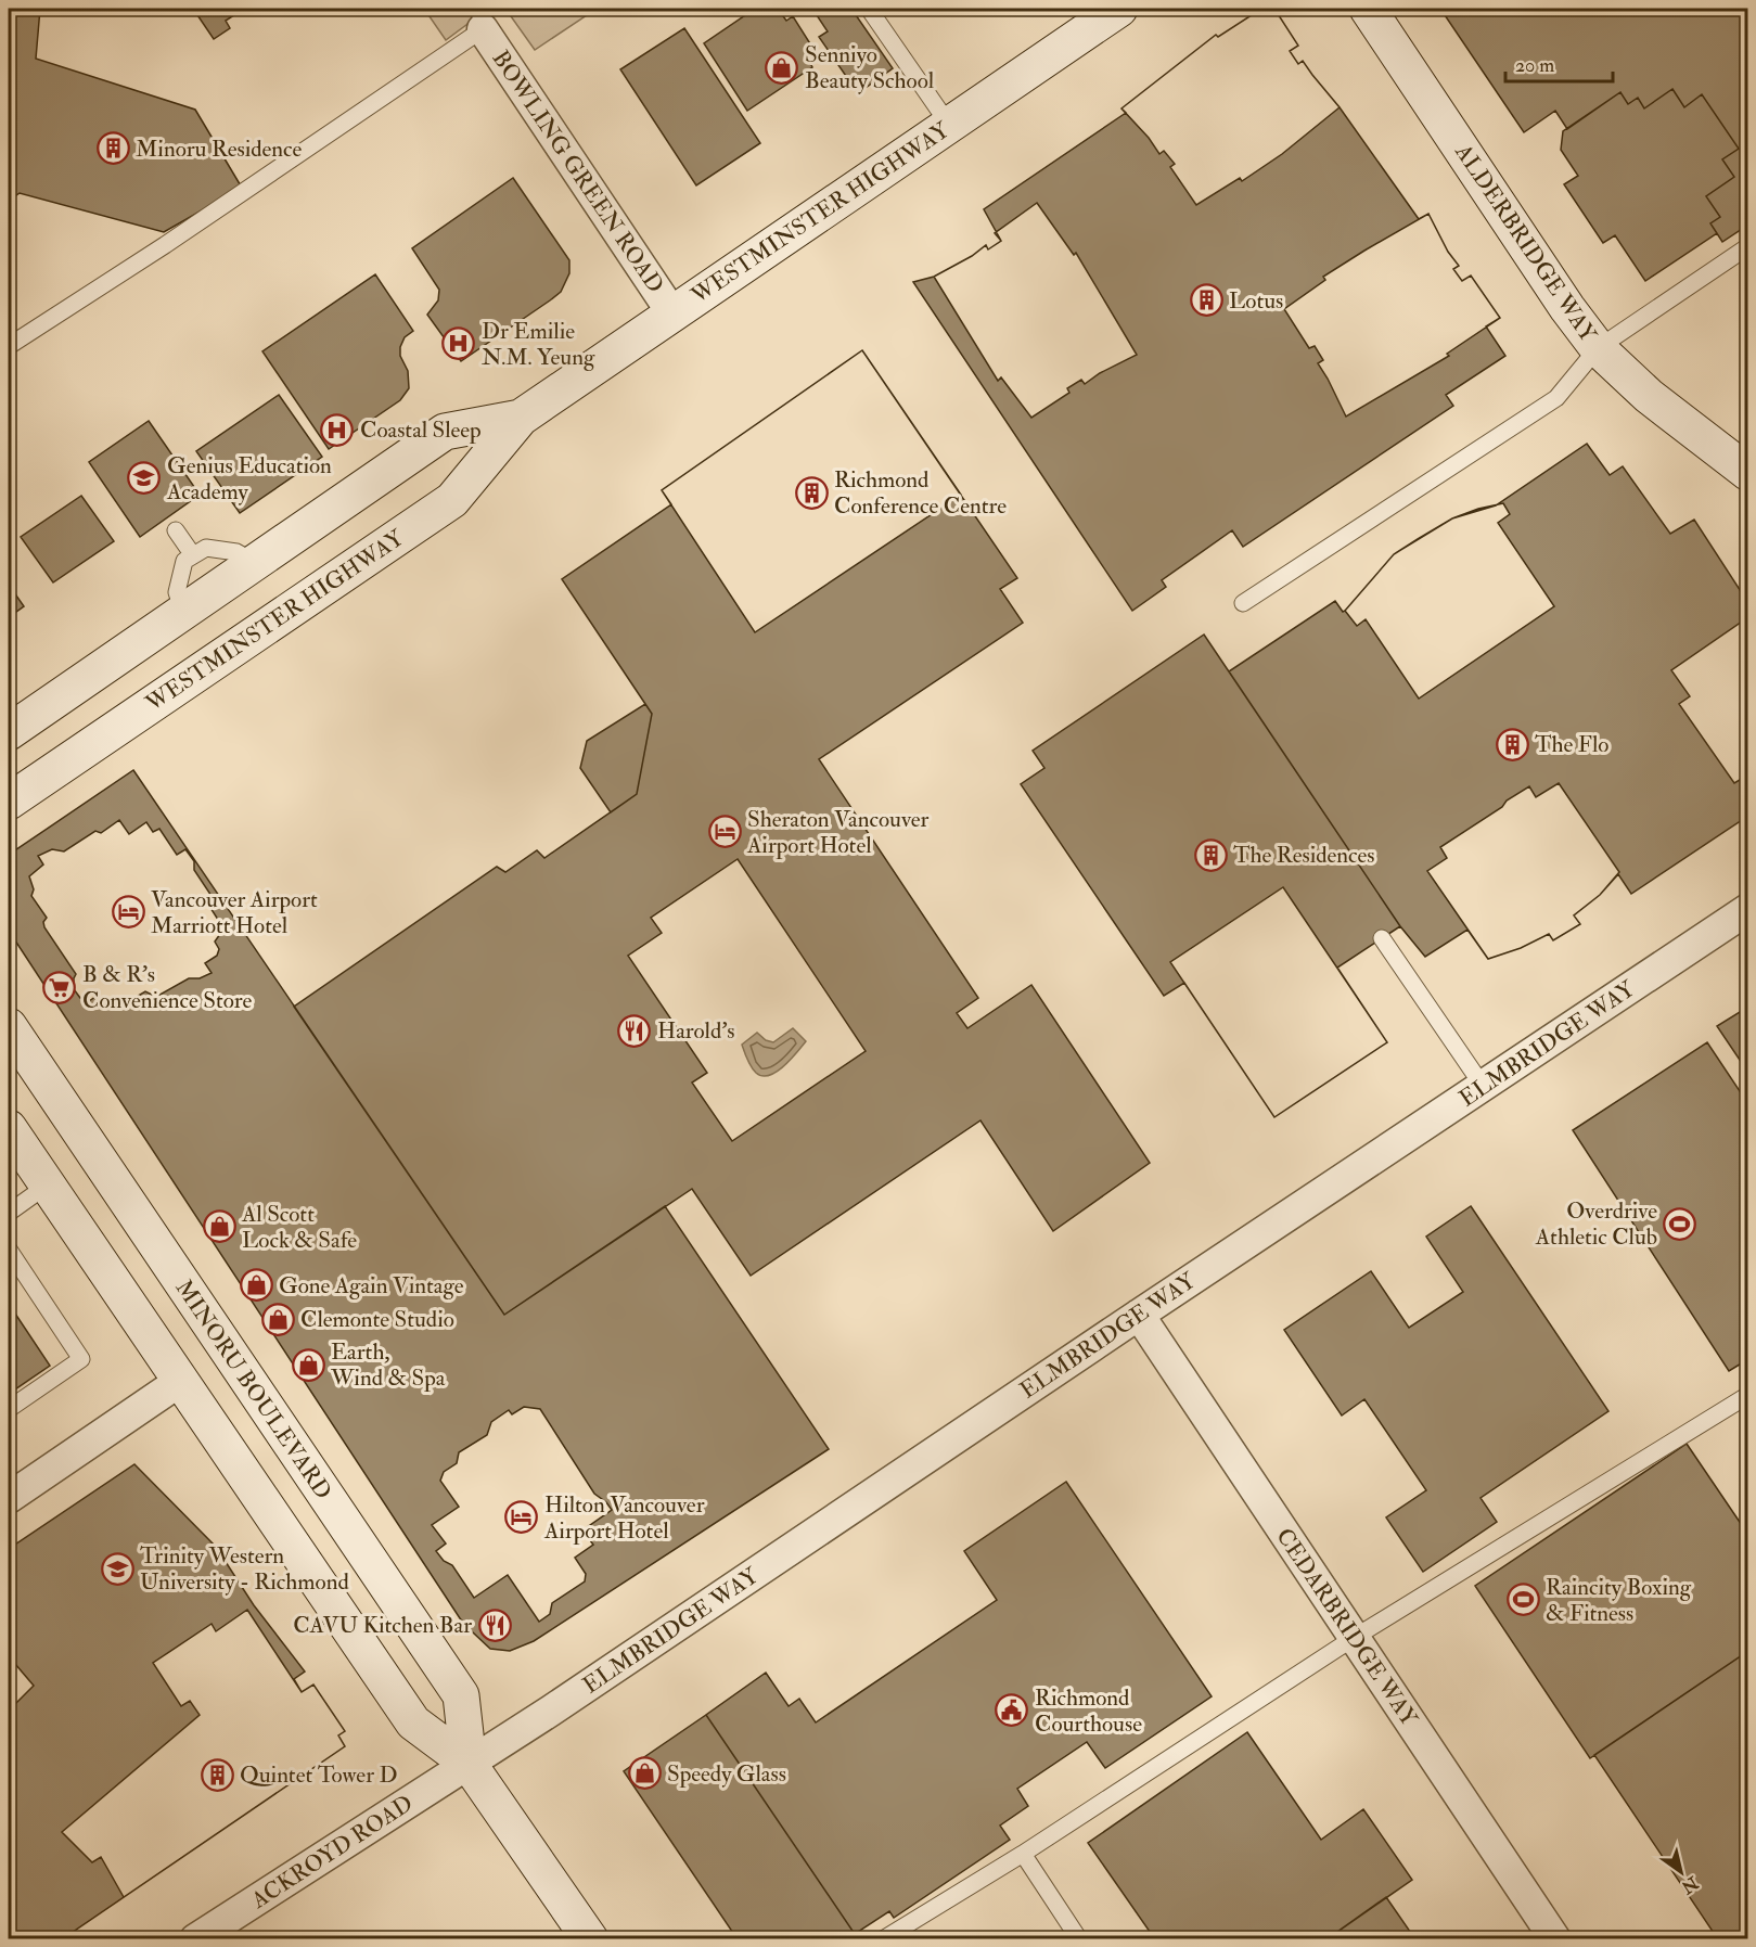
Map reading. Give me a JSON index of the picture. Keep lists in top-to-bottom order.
{
  "streets": {
    "street": [
      "BOWLING GREEN ROAD",
      "WESTMINSTER HIGHWAY",
      "ALDERBRIDGE WAY",
      "ELMBRIDGE WAY",
      "MINORU BOULEVARD",
      "CEDARBRIDGE WAY",
      "ACKROYD ROAD"
    ]
  },
  "crossings": [
    ["BOWLING GREEN ROAD", "WESTMINSTER HIGHWAY"],
    ["ELMBRIDGE WAY", "MINORU BOULEVARD"],
    ["ELMBRIDGE WAY", "CEDARBRIDGE WAY"],
    ["ELMBRIDGE WAY", "ACKROYD ROAD"],
    ["MINORU BOULEVARD", "ACKROYD ROAD"]
  ],
  "places": {
    "shop": [
      "Senniyo Beauty School",
      "Al Scott Lock & Safe",
      "Gone Again Vintage",
      "Clemonte Studio",
      "Earth, Wind & Spa",
      "Speedy Glass"
    ],
    "building": [
      "Minoru Residence",
      "Lotus",
      "Richmond Conference Centre",
      "The Flo",
      "The Residences",
      "Quintet Tower D"
    ],
    "hospital": ["Dr Emilie N.M. Yeung", "Coastal Sleep"],
    "school or university": ["Genius Education Academy", "Trinity Western University - Richmond"],
    "hotel": ["Sheraton Vancouver Airport Hotel", "Vancouver Airport Marriott Hotel", "Hilton Vancouver Airport Hotel"],
    "supermarket": ["B & R's Convenience Store"],
    "restaurant": ["Harold's", "CAVU Kitchen Bar"],
    "sports": ["Overdrive Athletic Club", "Raincity Boxing & Fitness"],
    "public building": ["Richmond Courthouse"]
  },
  "scale_bar": "20 m",
  "north": "bottom right"
}
